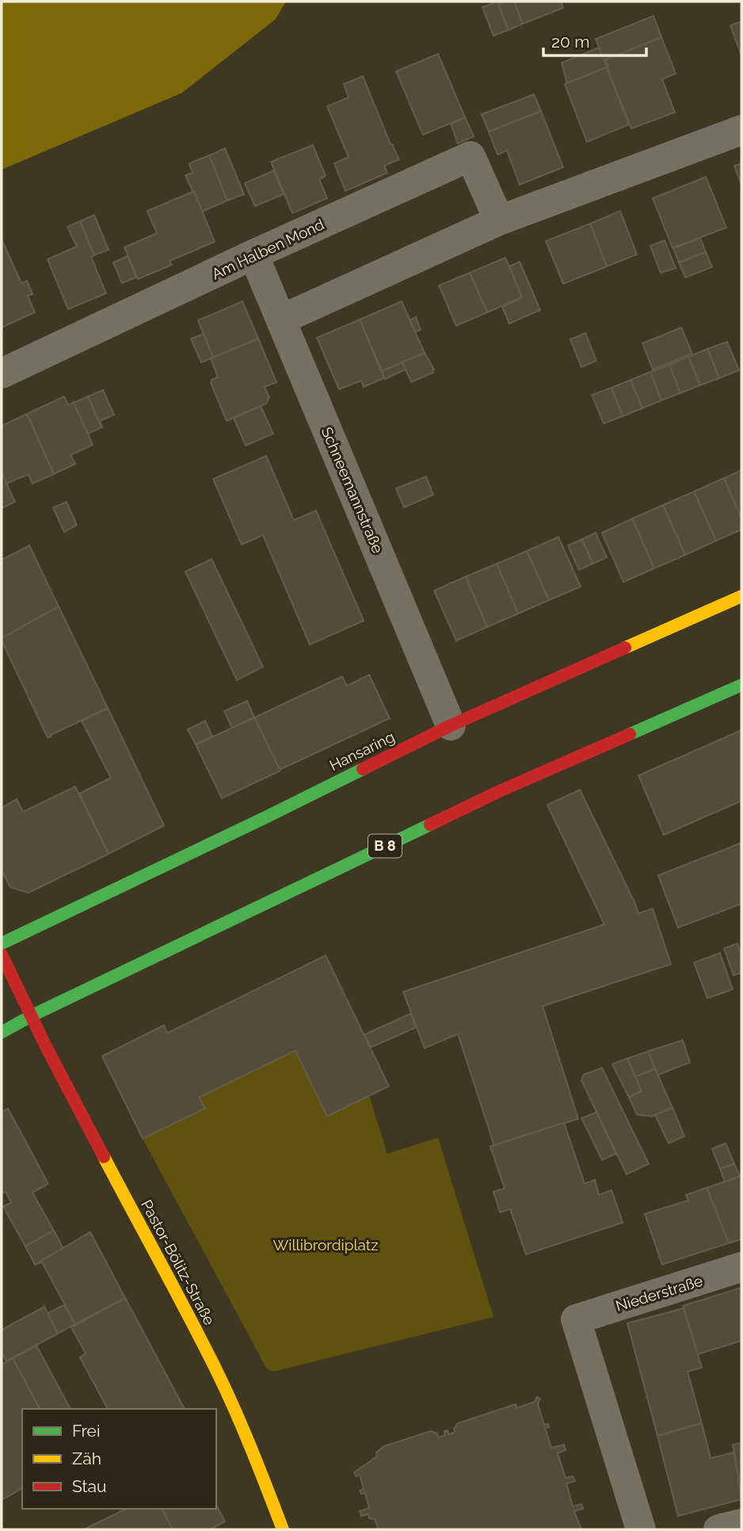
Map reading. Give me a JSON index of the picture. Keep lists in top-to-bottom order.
{
  "streets": {
    "main road": ["Hansaring", "B 8", "Pastor-Bölitz-Straße"],
    "street": ["Am Halben Mond", "Schneemannstraße", "Niederstraße"]
  },
  "crossings": [
    ["Am Halben Mond", "Schneemannstraße"],
    ["Schneemannstraße", "Hansaring"],
    ["B 8", "Pastor-Bölitz-Straße"]
  ],
  "parks": ["Willibrordiplatz"],
  "legend": ["Frei", "Zäh", "Stau"],
  "scale_bar": "20 m"
}
